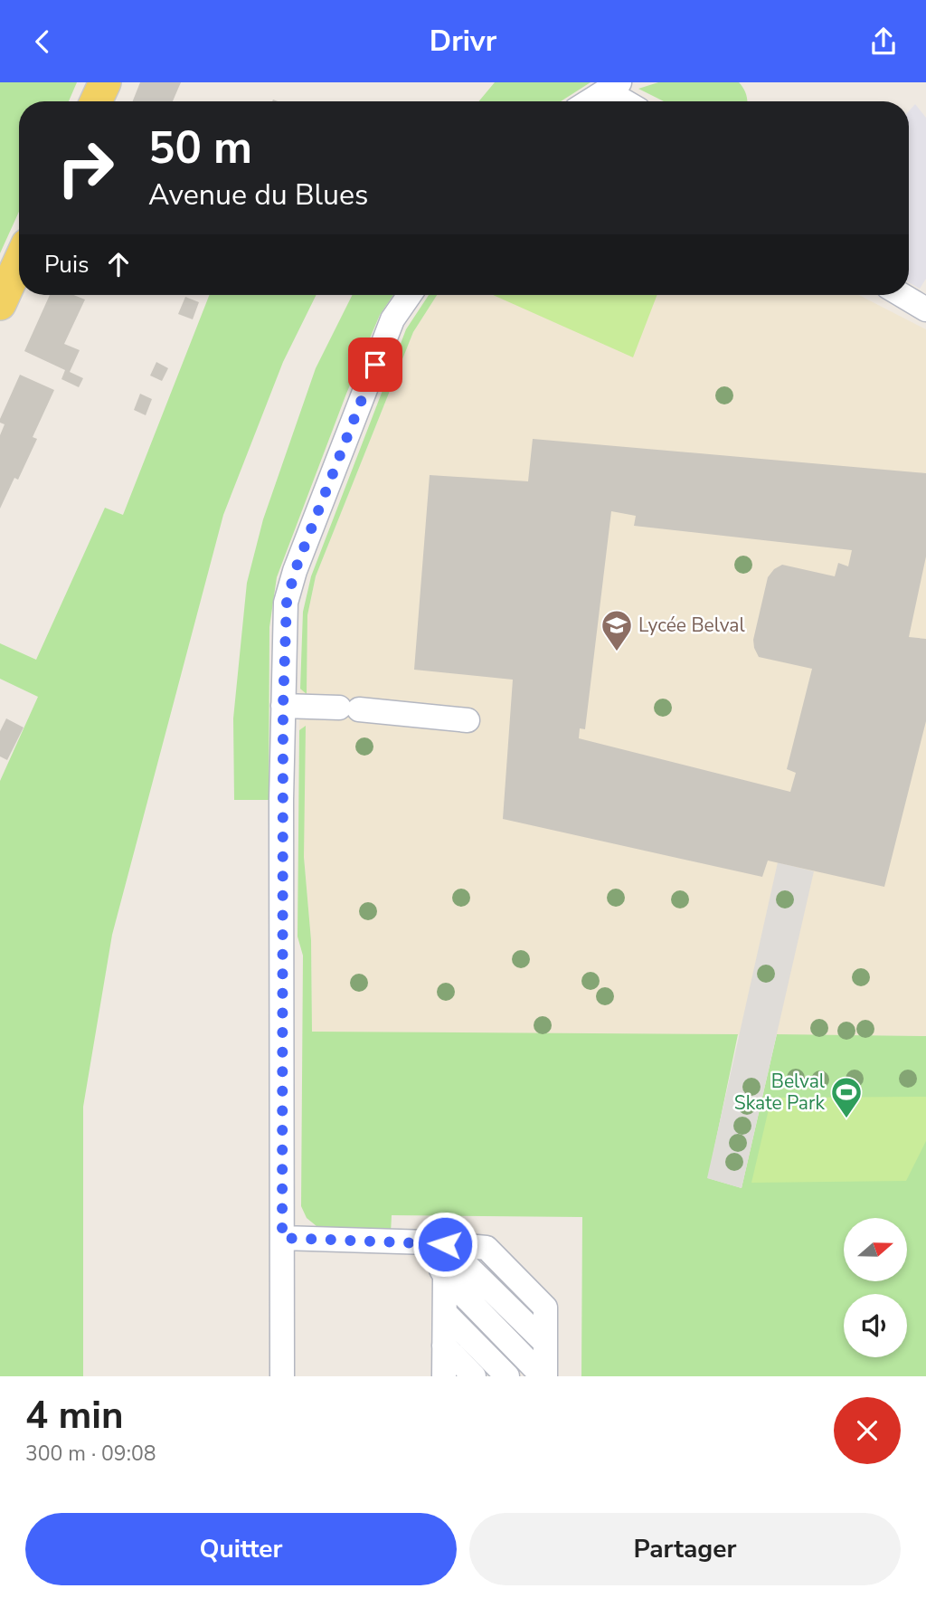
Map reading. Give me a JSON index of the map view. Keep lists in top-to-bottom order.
{
  "places": {
    "school or university": ["Lycée Belval"],
    "sports": ["Belval Skate Park"]
  },
  "north": "right",
  "page": {
    "header": "Drivr",
    "turn": ["50 m", "Avenue du Blues"],
    "then": "Puis",
    "heading": ["4 min", "300 m · 09:08"],
    "buttons": ["Quitter", "Partager"]
  }
}
